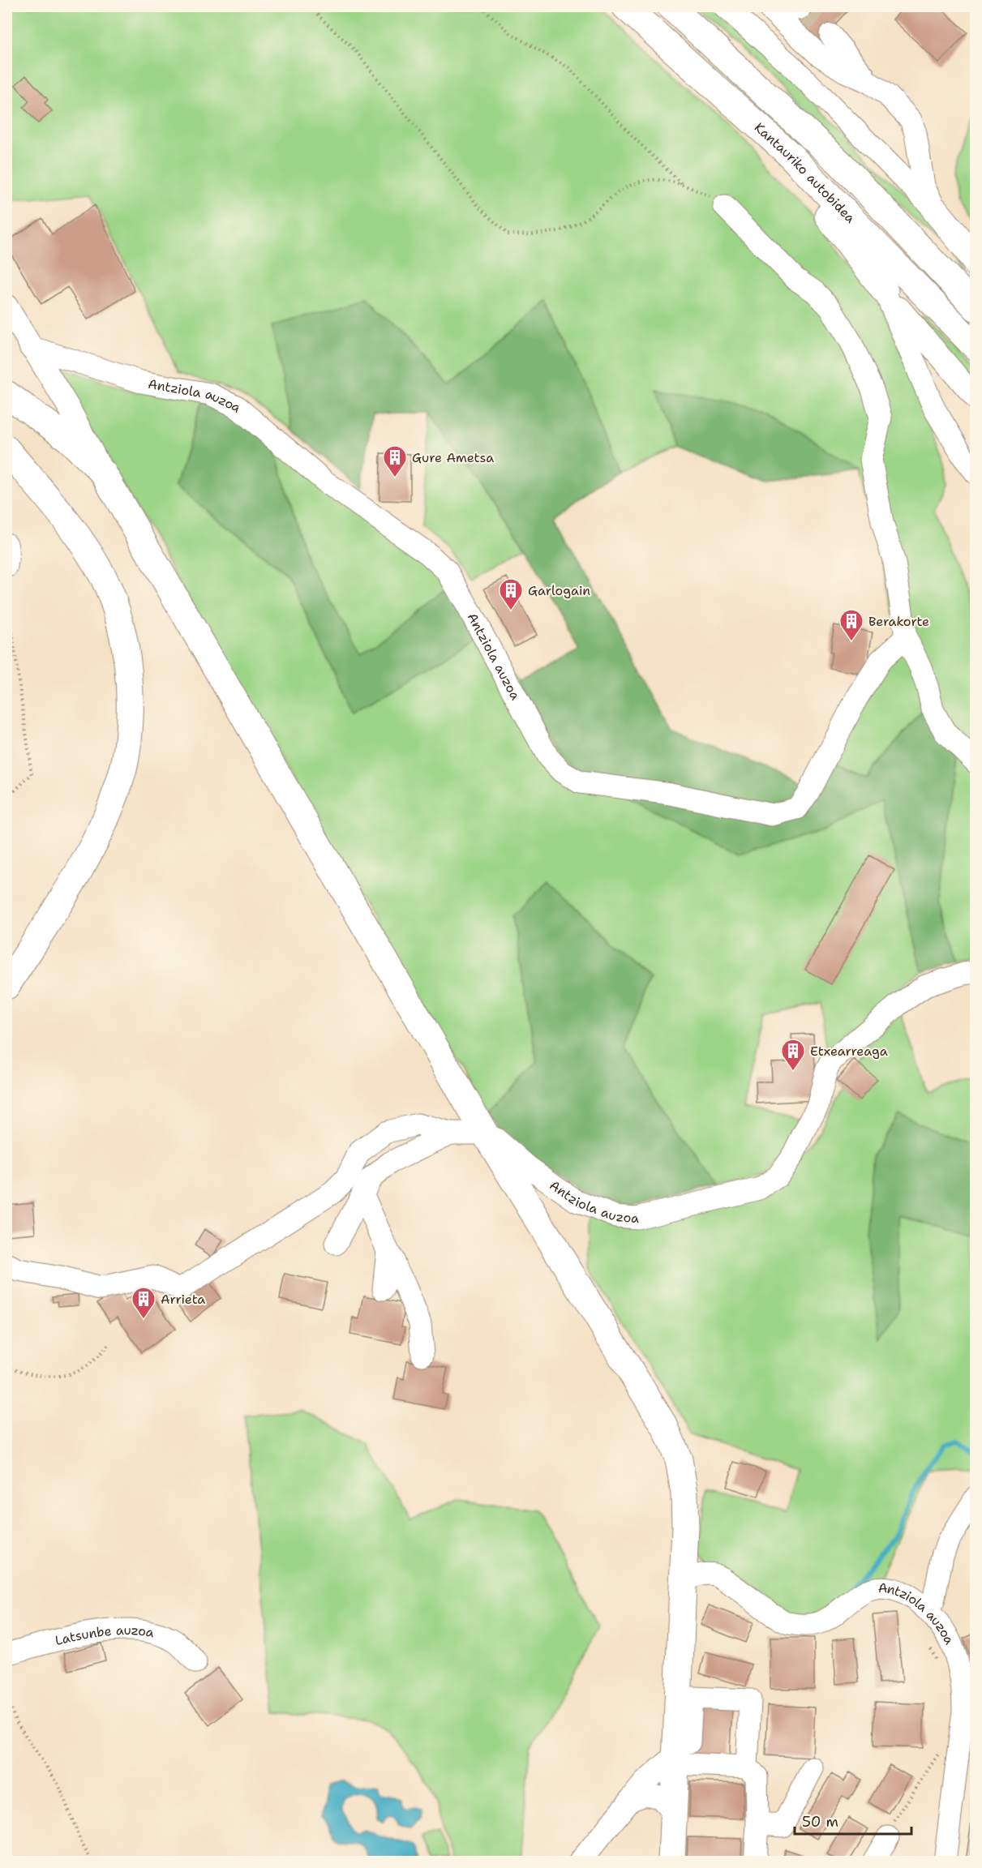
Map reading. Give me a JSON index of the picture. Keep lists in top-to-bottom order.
{
  "streets": {
    "main road": ["Kantauriko autobidea"],
    "street": ["Antziola auzoa", "Latsunbe auzoa"]
  },
  "places": {
    "building": [
      "Gure Ametsa",
      "Garlogain",
      "Berakorte",
      "Etxearreaga",
      "Arrieta"
    ]
  },
  "scale_bar": "50 m"
}
